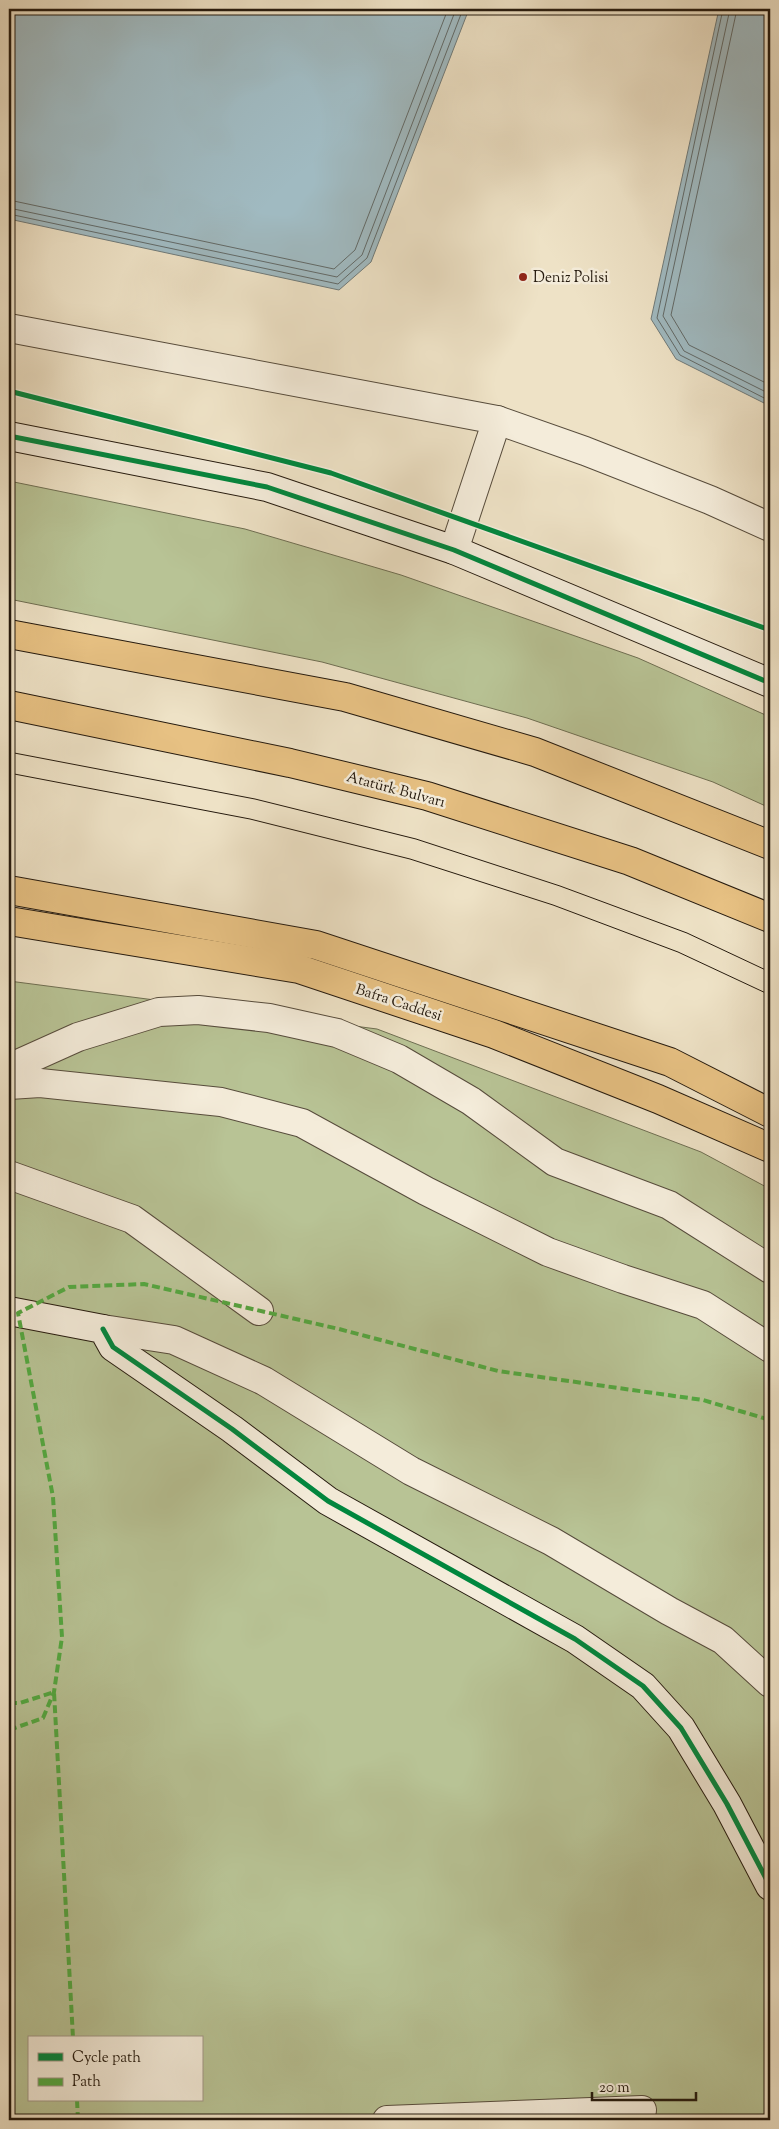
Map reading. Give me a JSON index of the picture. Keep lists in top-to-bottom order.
{
  "streets": {
    "main road": ["Atatürk Bulvarı", "Bafra Caddesi"]
  },
  "places": ["Deniz Polisi"],
  "legend": ["Cycle path", "Path"],
  "scale_bar": "20 m"
}
